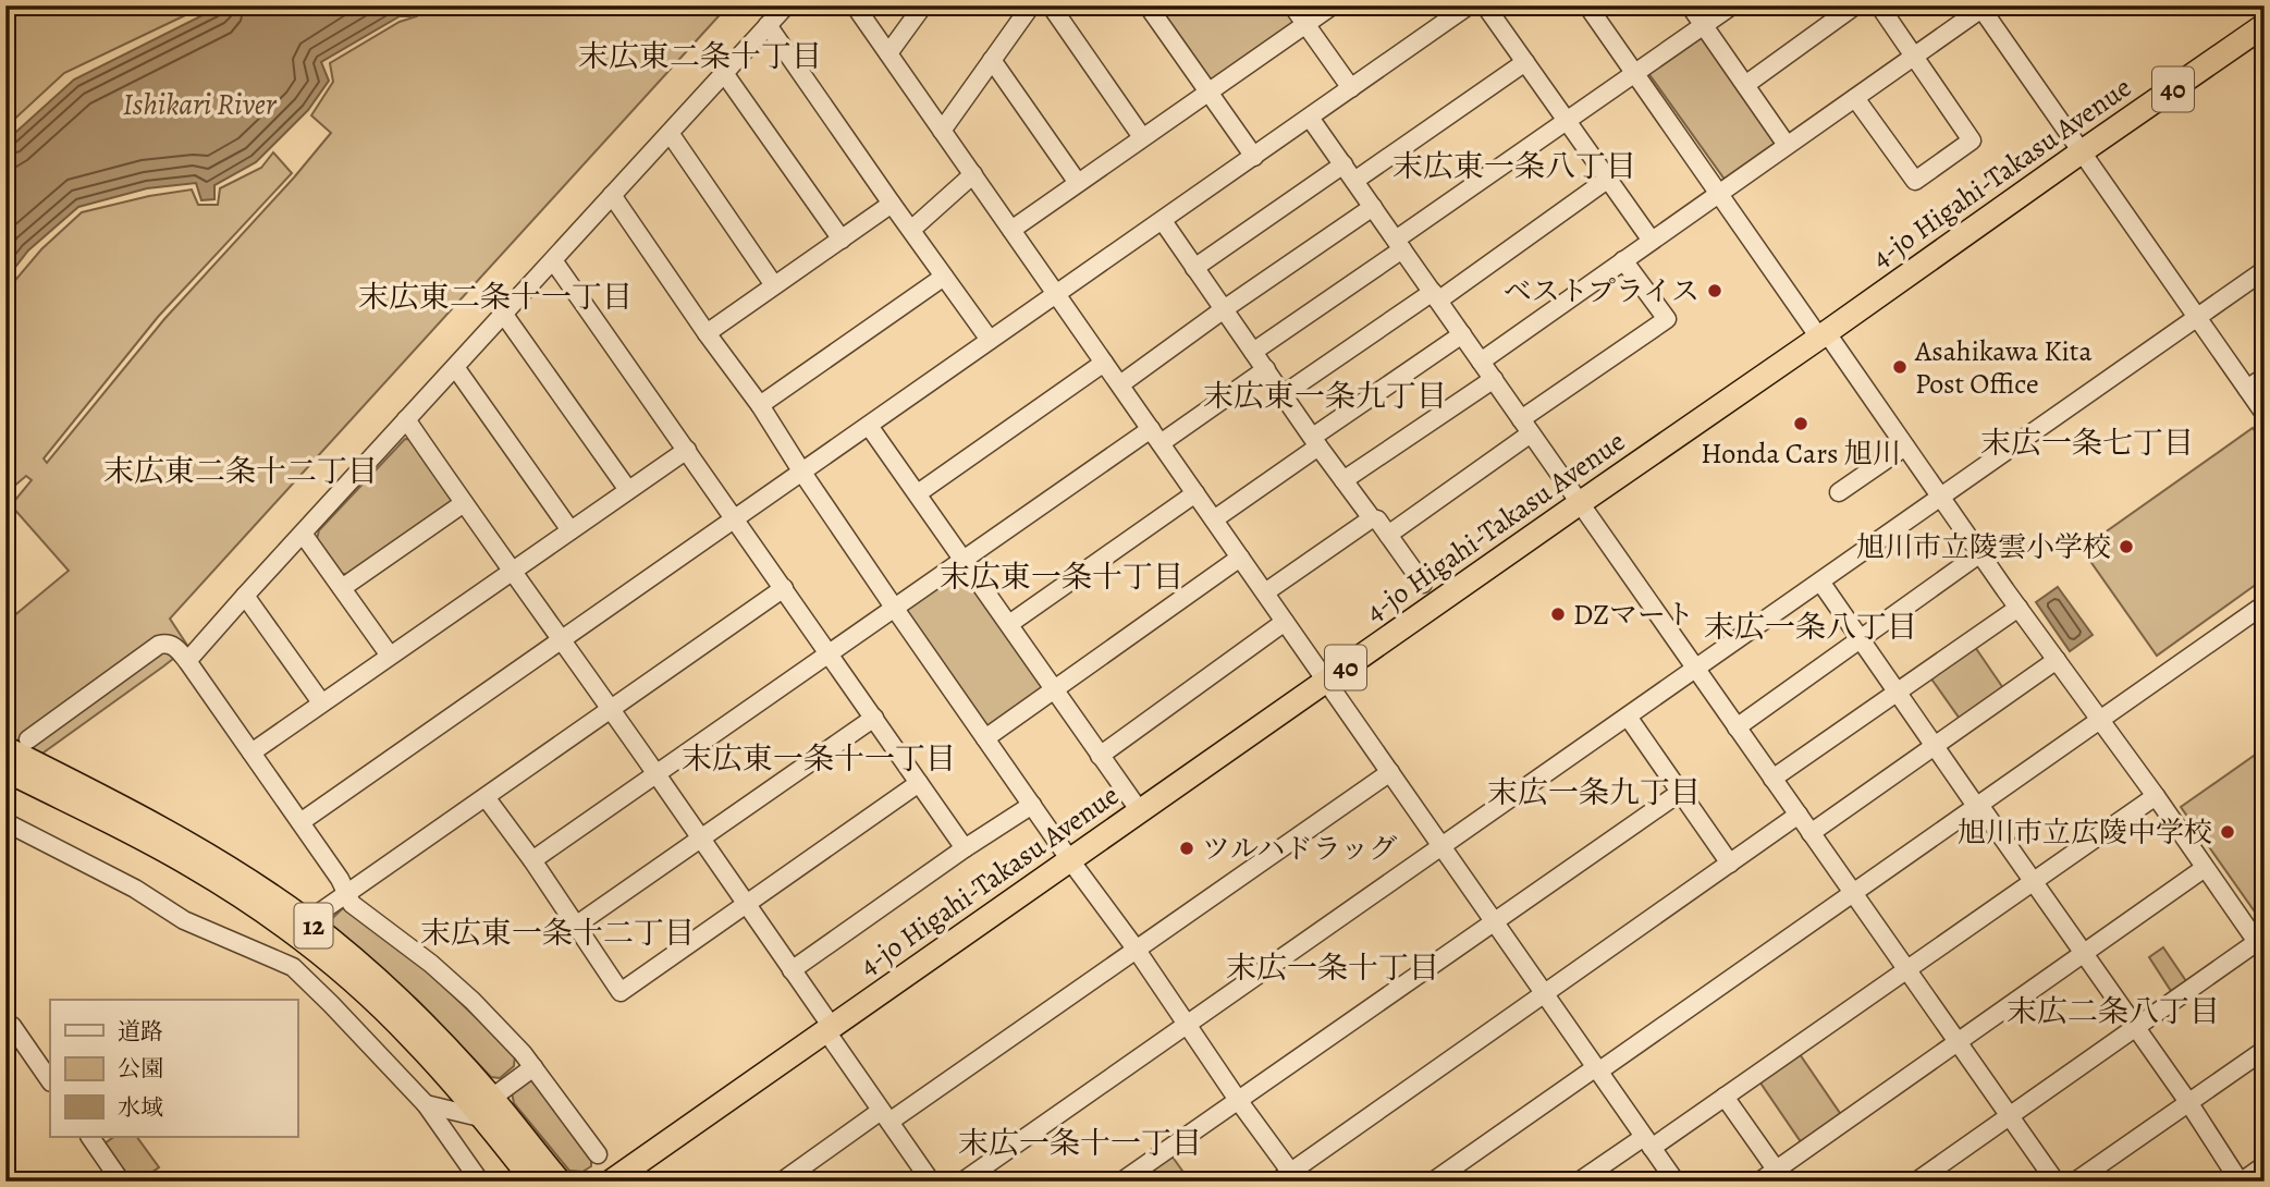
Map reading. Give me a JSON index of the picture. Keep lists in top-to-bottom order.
{
  "streets": {
    "highway": ["40", "4-jo Higahi-Takasu Avenue", "12"]
  },
  "districts": [
    "末広東二条十丁目",
    "末広東一条八丁目",
    "末広東二条十一丁目",
    "末広東一条九丁目",
    "末広一条七丁目",
    "末広東二条十二丁目",
    "末広東一条十丁目",
    "末広一条八丁目",
    "末広東一条十一丁目",
    "末広一条九丁目",
    "末広東一条十二丁目",
    "末広一条十丁目",
    "末広二条八丁目",
    "末広一条十一丁目"
  ],
  "water": ["Ishikari River"],
  "places": [
    "ベストプライス",
    "Asahikawa Kita Post Office",
    "Honda Cars 旭川",
    "旭川市立陵雲小学校",
    "DZマート",
    "旭川市立広陵中学校",
    "ツルハドラッグ"
  ],
  "legend": ["道路", "公園", "水域"]
}
